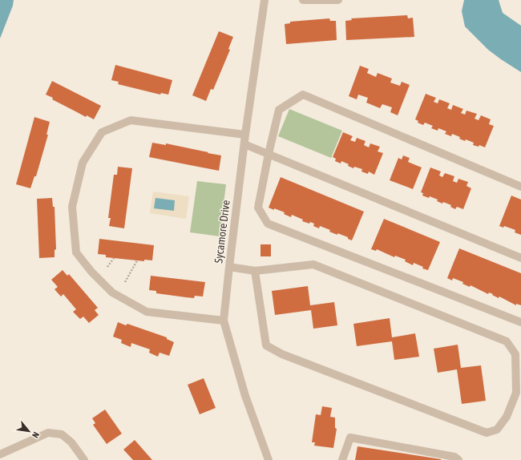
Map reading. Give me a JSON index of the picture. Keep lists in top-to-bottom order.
{
  "streets": {
    "street": ["Sycamore Drive"]
  },
  "north": "bottom right"
}
